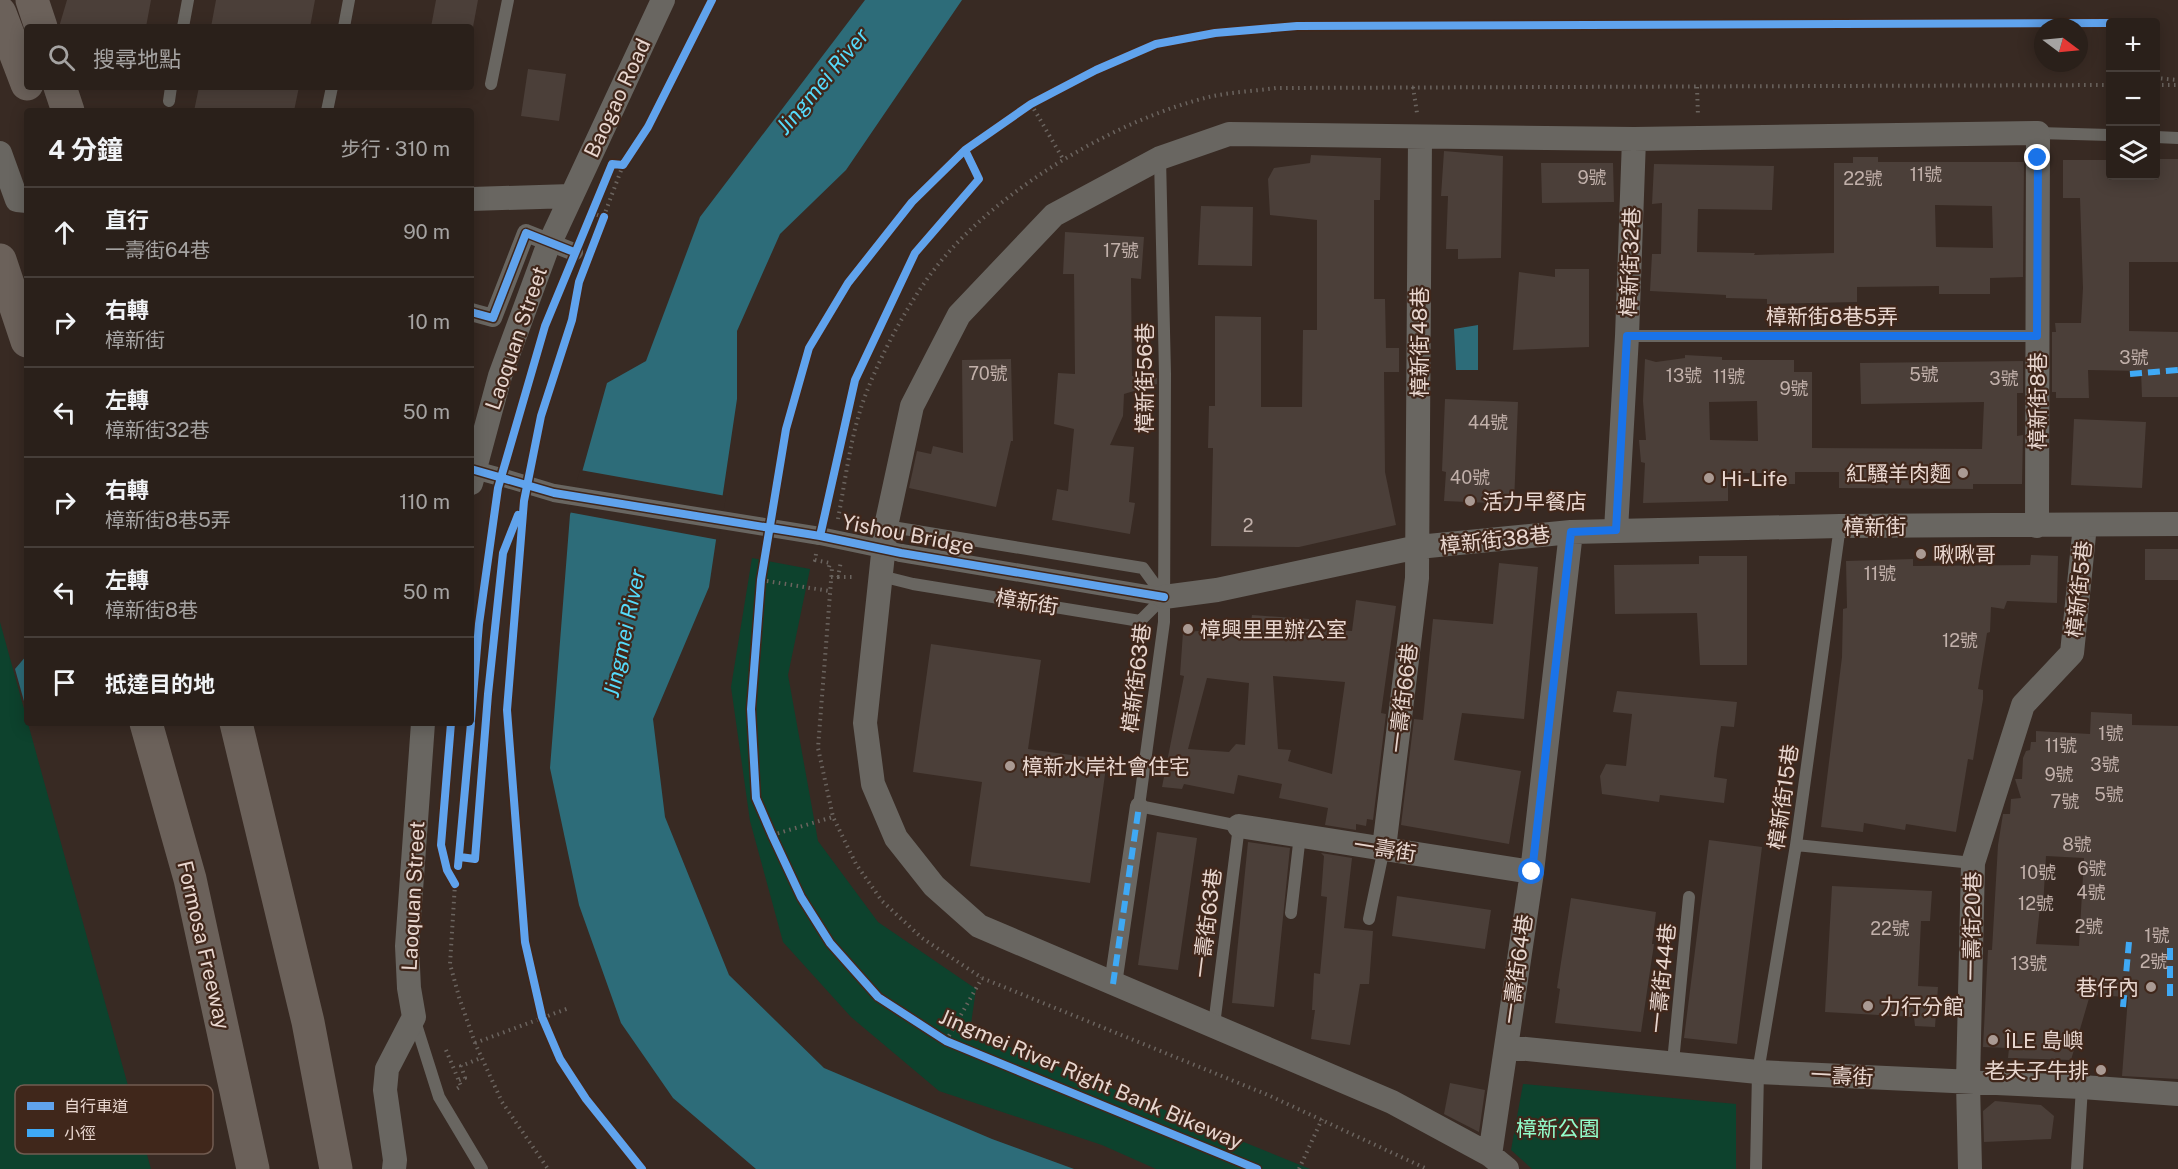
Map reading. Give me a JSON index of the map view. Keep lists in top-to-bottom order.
{
  "streets": {
    "highway": ["Formosa Freeway"],
    "street": [
      "Baogao Road",
      "樟新街32巷",
      "Laoquan Street",
      "樟新街48巷",
      "樟新街8巷",
      "樟新街",
      "Yishou Bridge",
      "樟新街38巷",
      "樟新街5巷",
      "一壽街66巷",
      "一壽街",
      "一壽街20巷",
      "一壽街64巷"
    ],
    "lane": [
      "樟新街8巷5弄",
      "樟新街56巷",
      "樟新街63巷",
      "樟新街15巷",
      "一壽街63巷",
      "一壽街44巷"
    ],
    "cycle path": ["Jingmei River Right Bank Bikeway"]
  },
  "crossings": [
    ["Baogao Road", "Laoquan Street"],
    ["樟新街32巷", "樟新街8巷5弄"],
    ["樟新街32巷", "樟新街"],
    ["樟新街8巷5弄", "樟新街8巷"],
    ["樟新街48巷", "樟新街38巷"],
    ["樟新街48巷", "一壽街66巷"],
    ["樟新街56巷", "樟新街"],
    ["樟新街56巷", "Yishou Bridge"],
    ["樟新街56巷", "樟新街63巷"],
    ["樟新街8巷", "樟新街"],
    ["樟新街", "Yishou Bridge"],
    ["樟新街", "樟新街38巷"],
    ["樟新街", "樟新街5巷"],
    ["樟新街", "樟新街63巷"],
    ["樟新街", "樟新街15巷"],
    ["樟新街", "一壽街64巷"],
    ["Yishou Bridge", "樟新街63巷"],
    ["樟新街38巷", "一壽街66巷"],
    ["樟新街38巷", "一壽街64巷"],
    ["樟新街5巷", "一壽街20巷"],
    ["一壽街66巷", "一壽街"],
    ["樟新街15巷", "一壽街"],
    ["一壽街", "一壽街63巷"],
    ["一壽街", "一壽街20巷"],
    ["一壽街", "一壽街64巷"],
    ["一壽街", "一壽街44巷"]
  ],
  "water": ["Jingmei River"],
  "parks": ["樟新公園"],
  "places": [
    "紅騷羊肉麵",
    "Hi-Life",
    "活力早餐店",
    "啾啾哥",
    "樟興里里辦公室",
    "樟新水岸社會住宅",
    "巷仔內",
    "力行分館",
    "ÎLE 島嶼",
    "老夫子牛排"
  ],
  "house_numbers": [
    "11號",
    "9號",
    "22號",
    "17號",
    "3號",
    "70號",
    "5號",
    "13號",
    "11號",
    "3號",
    "9號",
    "44號",
    "40號",
    "2",
    "11號",
    "12號",
    "1號",
    "11號",
    "3號",
    "9號",
    "5號",
    "7號",
    "8號",
    "6號",
    "10號",
    "4號",
    "12號",
    "2號",
    "22號",
    "1號",
    "2號",
    "13號"
  ],
  "legend": ["自行車道", "小徑"],
  "north": "right",
  "page": {
    "map_buttons": ["+", "−"],
    "search": "搜尋地點",
    "heading": ["4 分鐘", "步行 · 310 m"],
    "list": [
      ["直行", "一壽街64巷", "90 m"],
      ["右轉", "樟新街", "10 m"],
      ["左轉", "樟新街32巷", "50 m"],
      ["右轉", "樟新街8巷5弄", "110 m"],
      ["左轉", "樟新街8巷", "50 m"],
      "抵達目的地"
    ]
  }
}
